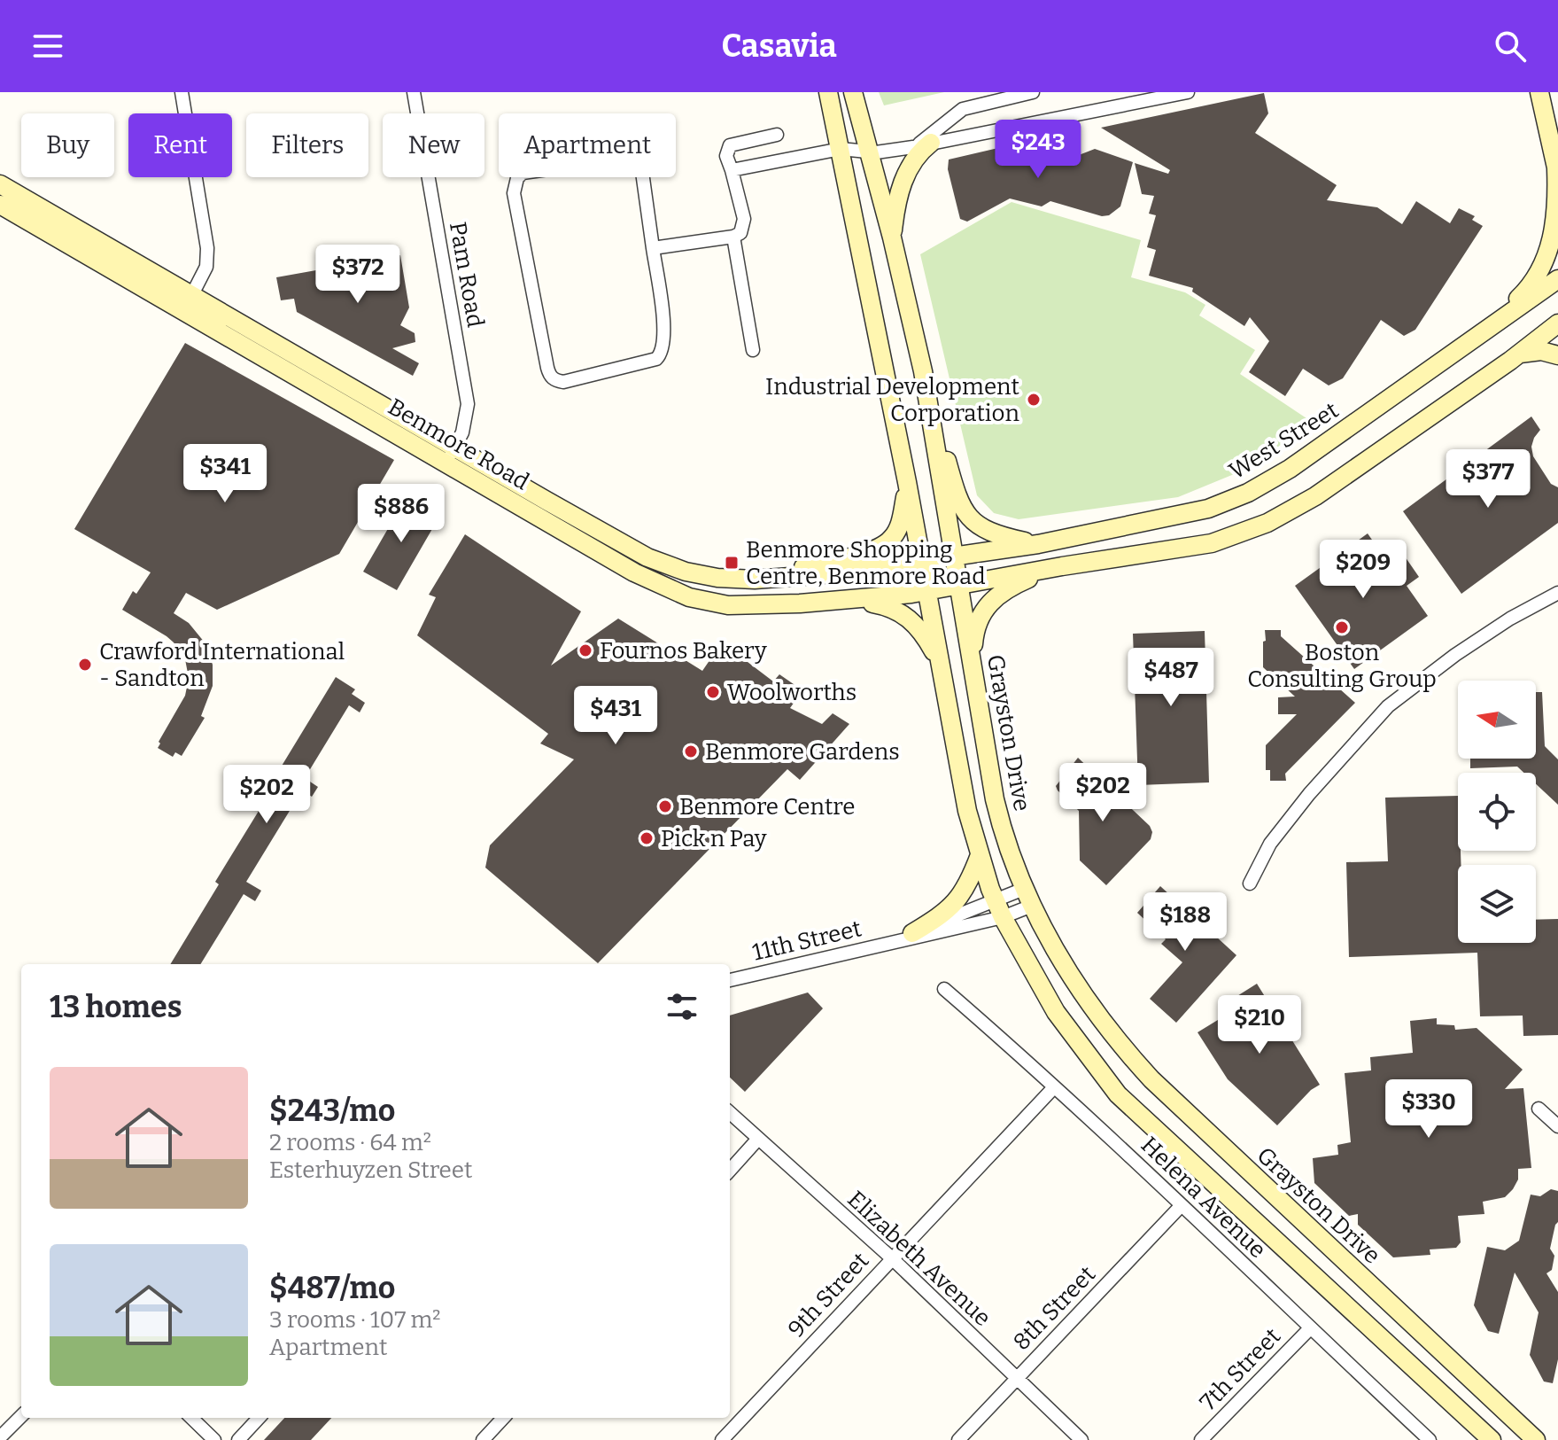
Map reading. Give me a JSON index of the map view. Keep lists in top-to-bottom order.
{
  "streets": {
    "main road": ["West Street", "Benmore Road", "Grayston Drive"],
    "street": [
      "Pam Road",
      "11th Street",
      "Helena Avenue",
      "Elizabeth Avenue",
      "9th Street",
      "8th Street",
      "7th Street"
    ]
  },
  "crossings": [
    ["Pam Road", "Benmore Road"],
    ["West Street", "Benmore Road"],
    ["West Street", "Grayston Drive"],
    ["Benmore Road", "Grayston Drive"],
    ["Grayston Drive", "11th Street"],
    ["Helena Avenue", "9th Street"],
    ["Helena Avenue", "8th Street"],
    ["Helena Avenue", "7th Street"],
    ["Elizabeth Avenue", "9th Street"],
    ["Elizabeth Avenue", "8th Street"]
  ],
  "places": {
    "other": [
      "Industrial Development Corporation",
      "Boston Consulting Group",
      "Fournos Bakery",
      "Crawford International - Sandton",
      "Woolworths",
      "Benmore Gardens",
      "Benmore Centre",
      "Pick n Pay"
    ],
    "transit": ["Benmore Shopping Centre, Benmore Road"]
  },
  "north": "left",
  "page": {
    "header": "Casavia",
    "chip": [
      "Buy",
      "Rent",
      "Filters",
      "New",
      "Apartment"
    ],
    "price": [
      "$243",
      "$372",
      "$341",
      "$377",
      "$886",
      "$209",
      "$487",
      "$431",
      "$202",
      "$202",
      "$188",
      "$210",
      "$330"
    ],
    "heading": "13 homes",
    "list": [
      {
        "name": "$243/mo",
        "note": "2 rooms · 64 m² · Esterhuyzen Street"
      },
      {
        "name": "$487/mo",
        "note": "3 rooms · 107 m² · Apartment"
      }
    ]
  }
}
